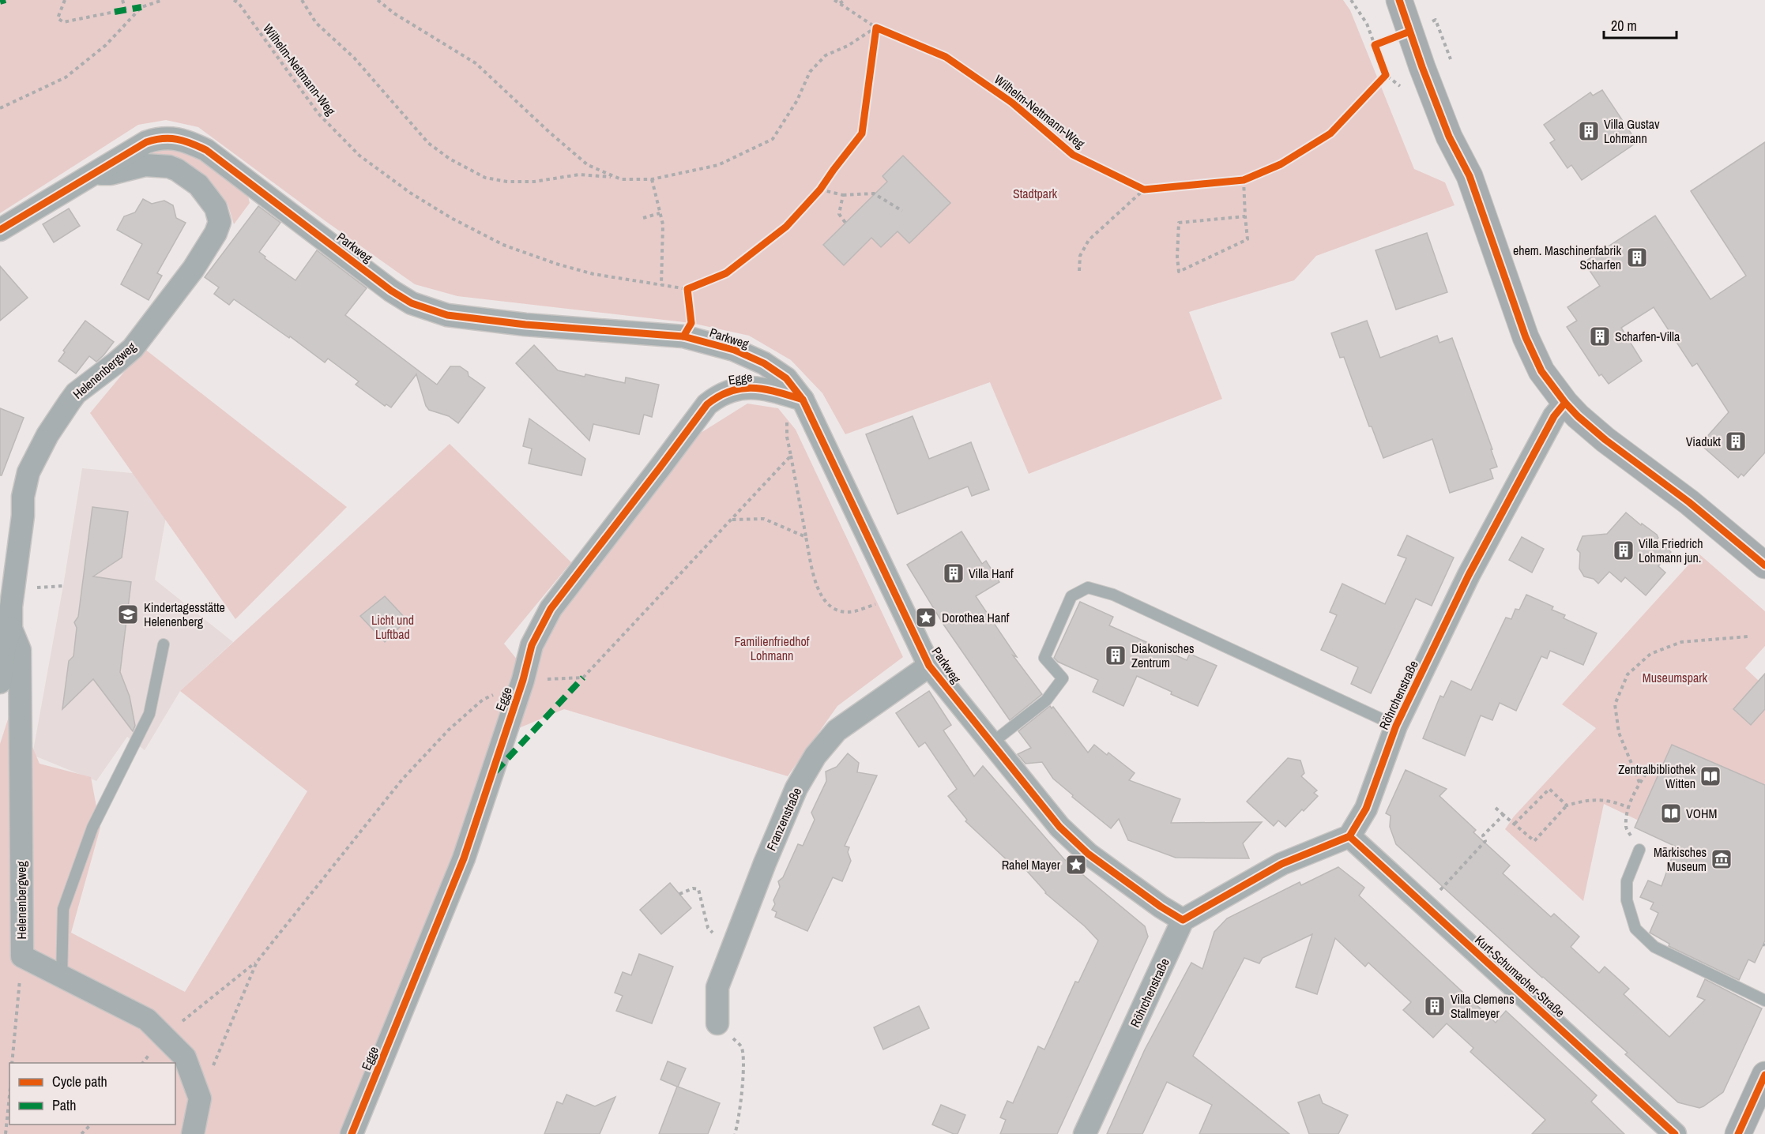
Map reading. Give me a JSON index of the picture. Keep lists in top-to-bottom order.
{
  "streets": {
    "street": [
      "Parkweg",
      "Helenenbergweg",
      "Egge",
      "Röhrchenstraße",
      "Franzenstraße",
      "Kurt-Schumacher-Straße"
    ],
    "cycle path": ["Wilhelm-Nettmann-Weg"]
  },
  "crossings": [
    ["Parkweg", "Helenenbergweg"],
    ["Parkweg", "Egge"],
    ["Parkweg", "Röhrchenstraße"],
    ["Parkweg", "Franzenstraße"],
    ["Röhrchenstraße", "Kurt-Schumacher-Straße"]
  ],
  "parks": [
    "Stadtpark",
    "Licht und Luftbad",
    "Familienfriedhof Lohmann",
    "Museumspark"
  ],
  "places": {
    "building": [
      "Villa Gustav Lohmann",
      "ehem. Maschinenfabrik Scharfen",
      "Scharfen-Villa",
      "Viadukt",
      "Villa Friedrich Lohmann jun.",
      "Villa Hanf",
      "Diakonisches Zentrum",
      "Villa Clemens Stallmeyer"
    ],
    "school or university": ["Kindertagesstätte Helenenberg"],
    "place": ["Dorothea Hanf", "Rahel Mayer"],
    "library": ["Zentralbibliothek Witten", "VOHM"],
    "museum": ["Märkisches Museum"]
  },
  "legend": ["Cycle path", "Path"],
  "scale_bar": "20 m"
}
